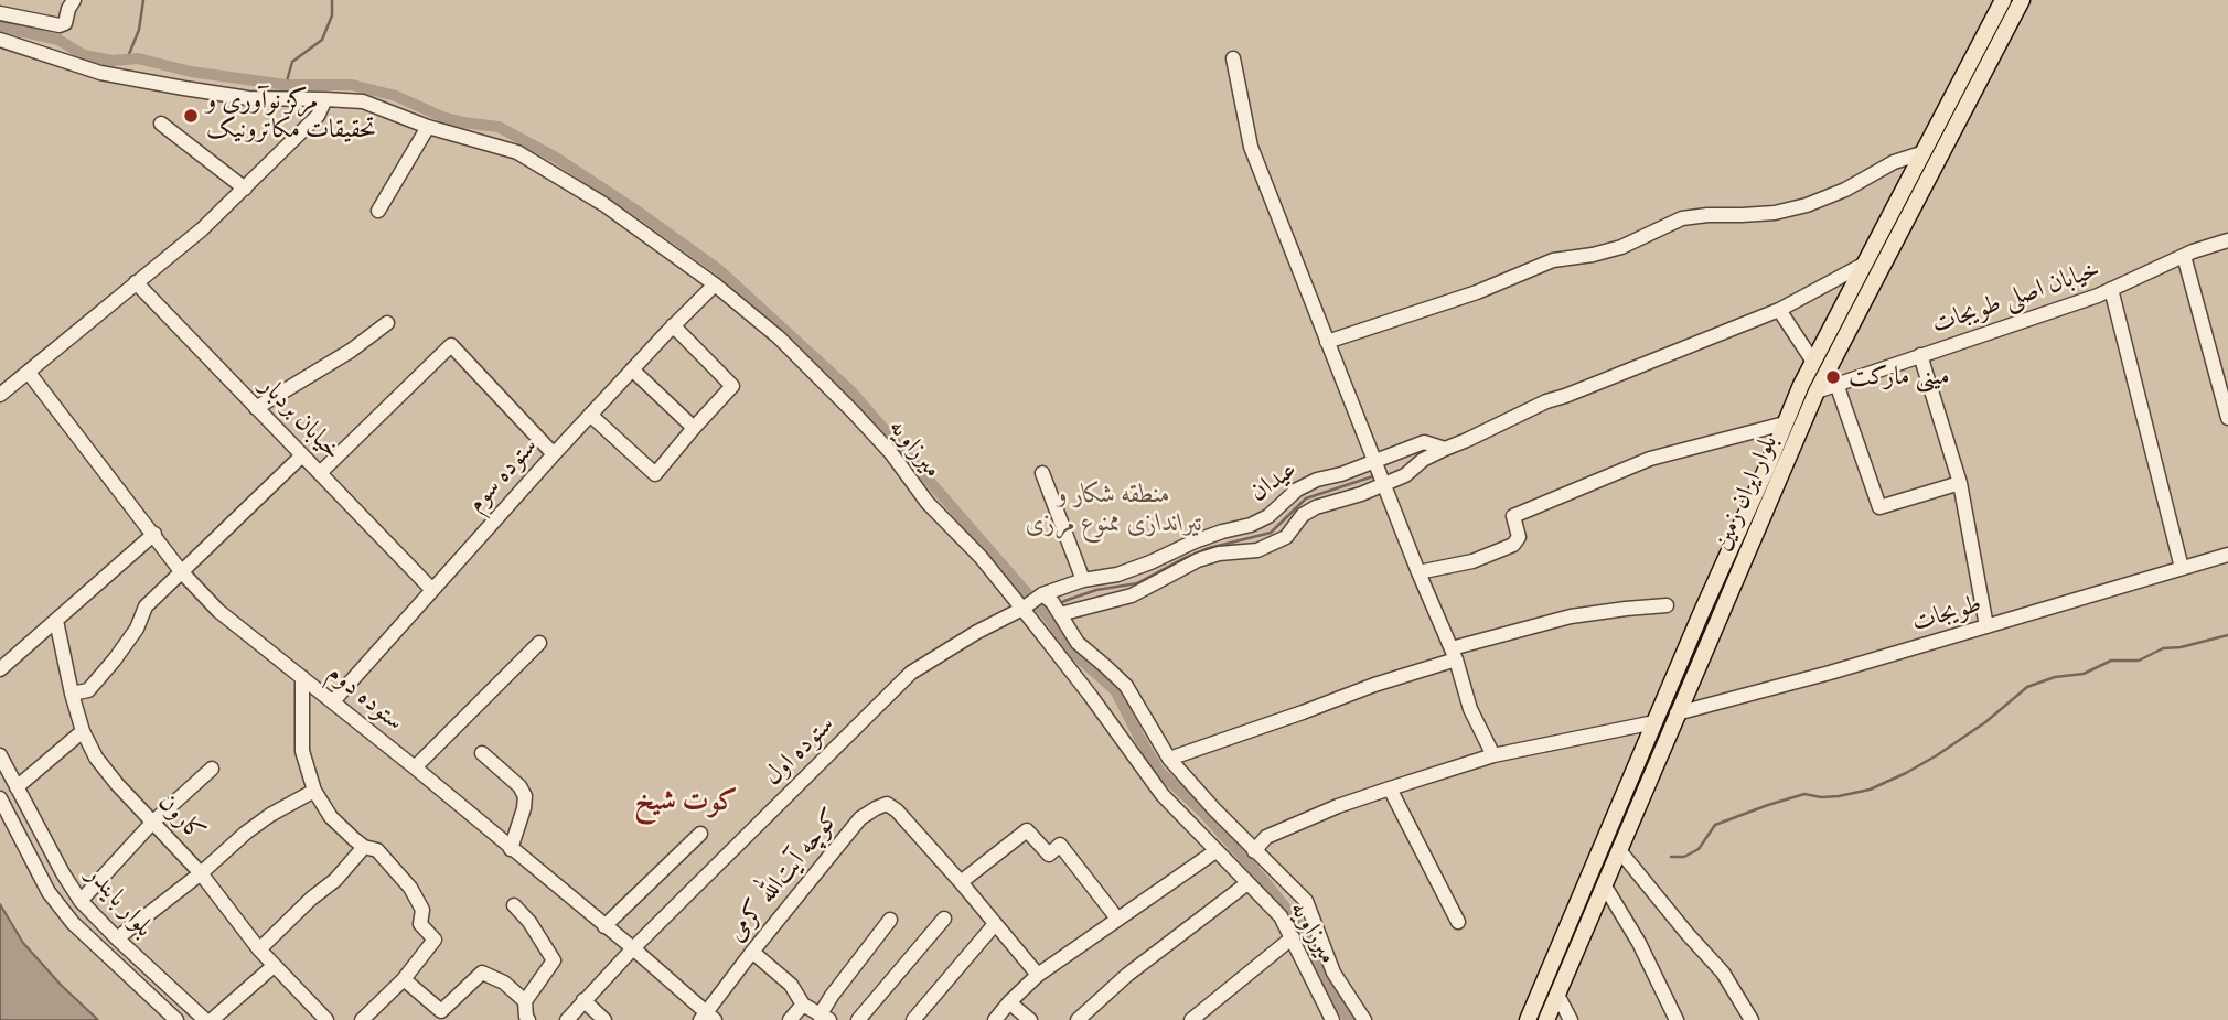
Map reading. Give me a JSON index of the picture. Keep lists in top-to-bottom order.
{
  "streets": {
    "main road": ["بلوار ایران زمین"],
    "street": [
      "خیابان اصلی طویجات",
      "خیابان بردبار",
      "میرزاویه",
      "ستوده سوم",
      "عیدان",
      "طویجات",
      "ستوده دوم",
      "ستوده اول",
      "کارون",
      "کوچه آیت‌الله کرمی",
      "بلوار بایندر"
    ]
  },
  "crossings": [
    ["خیابان اصلی طویجات", "بلوار ایران زمین"],
    ["خیابان بردبار", "ستوده سوم"],
    ["میرزاویه", "ستوده سوم"],
    ["میرزاویه", "عیدان"],
    ["میرزاویه", "ستوده اول"],
    ["ستوده سوم", "ستوده دوم"],
    ["عیدان", "بلوار ایران زمین"],
    ["عیدان", "ستوده اول"],
    ["بلوار ایران زمین", "طویجات"],
    ["ستوده دوم", "ستوده اول"],
    ["ستوده دوم", "کوچه آیت‌الله کرمی"]
  ],
  "districts": ["کوت شیخ"],
  "parks": ["منطقه شکار و تیراندازی ممنوع مرزی"],
  "places": ["مرکز نوآوری و تحقیقات مکاترونیک", "مینی مارکت"]
}
